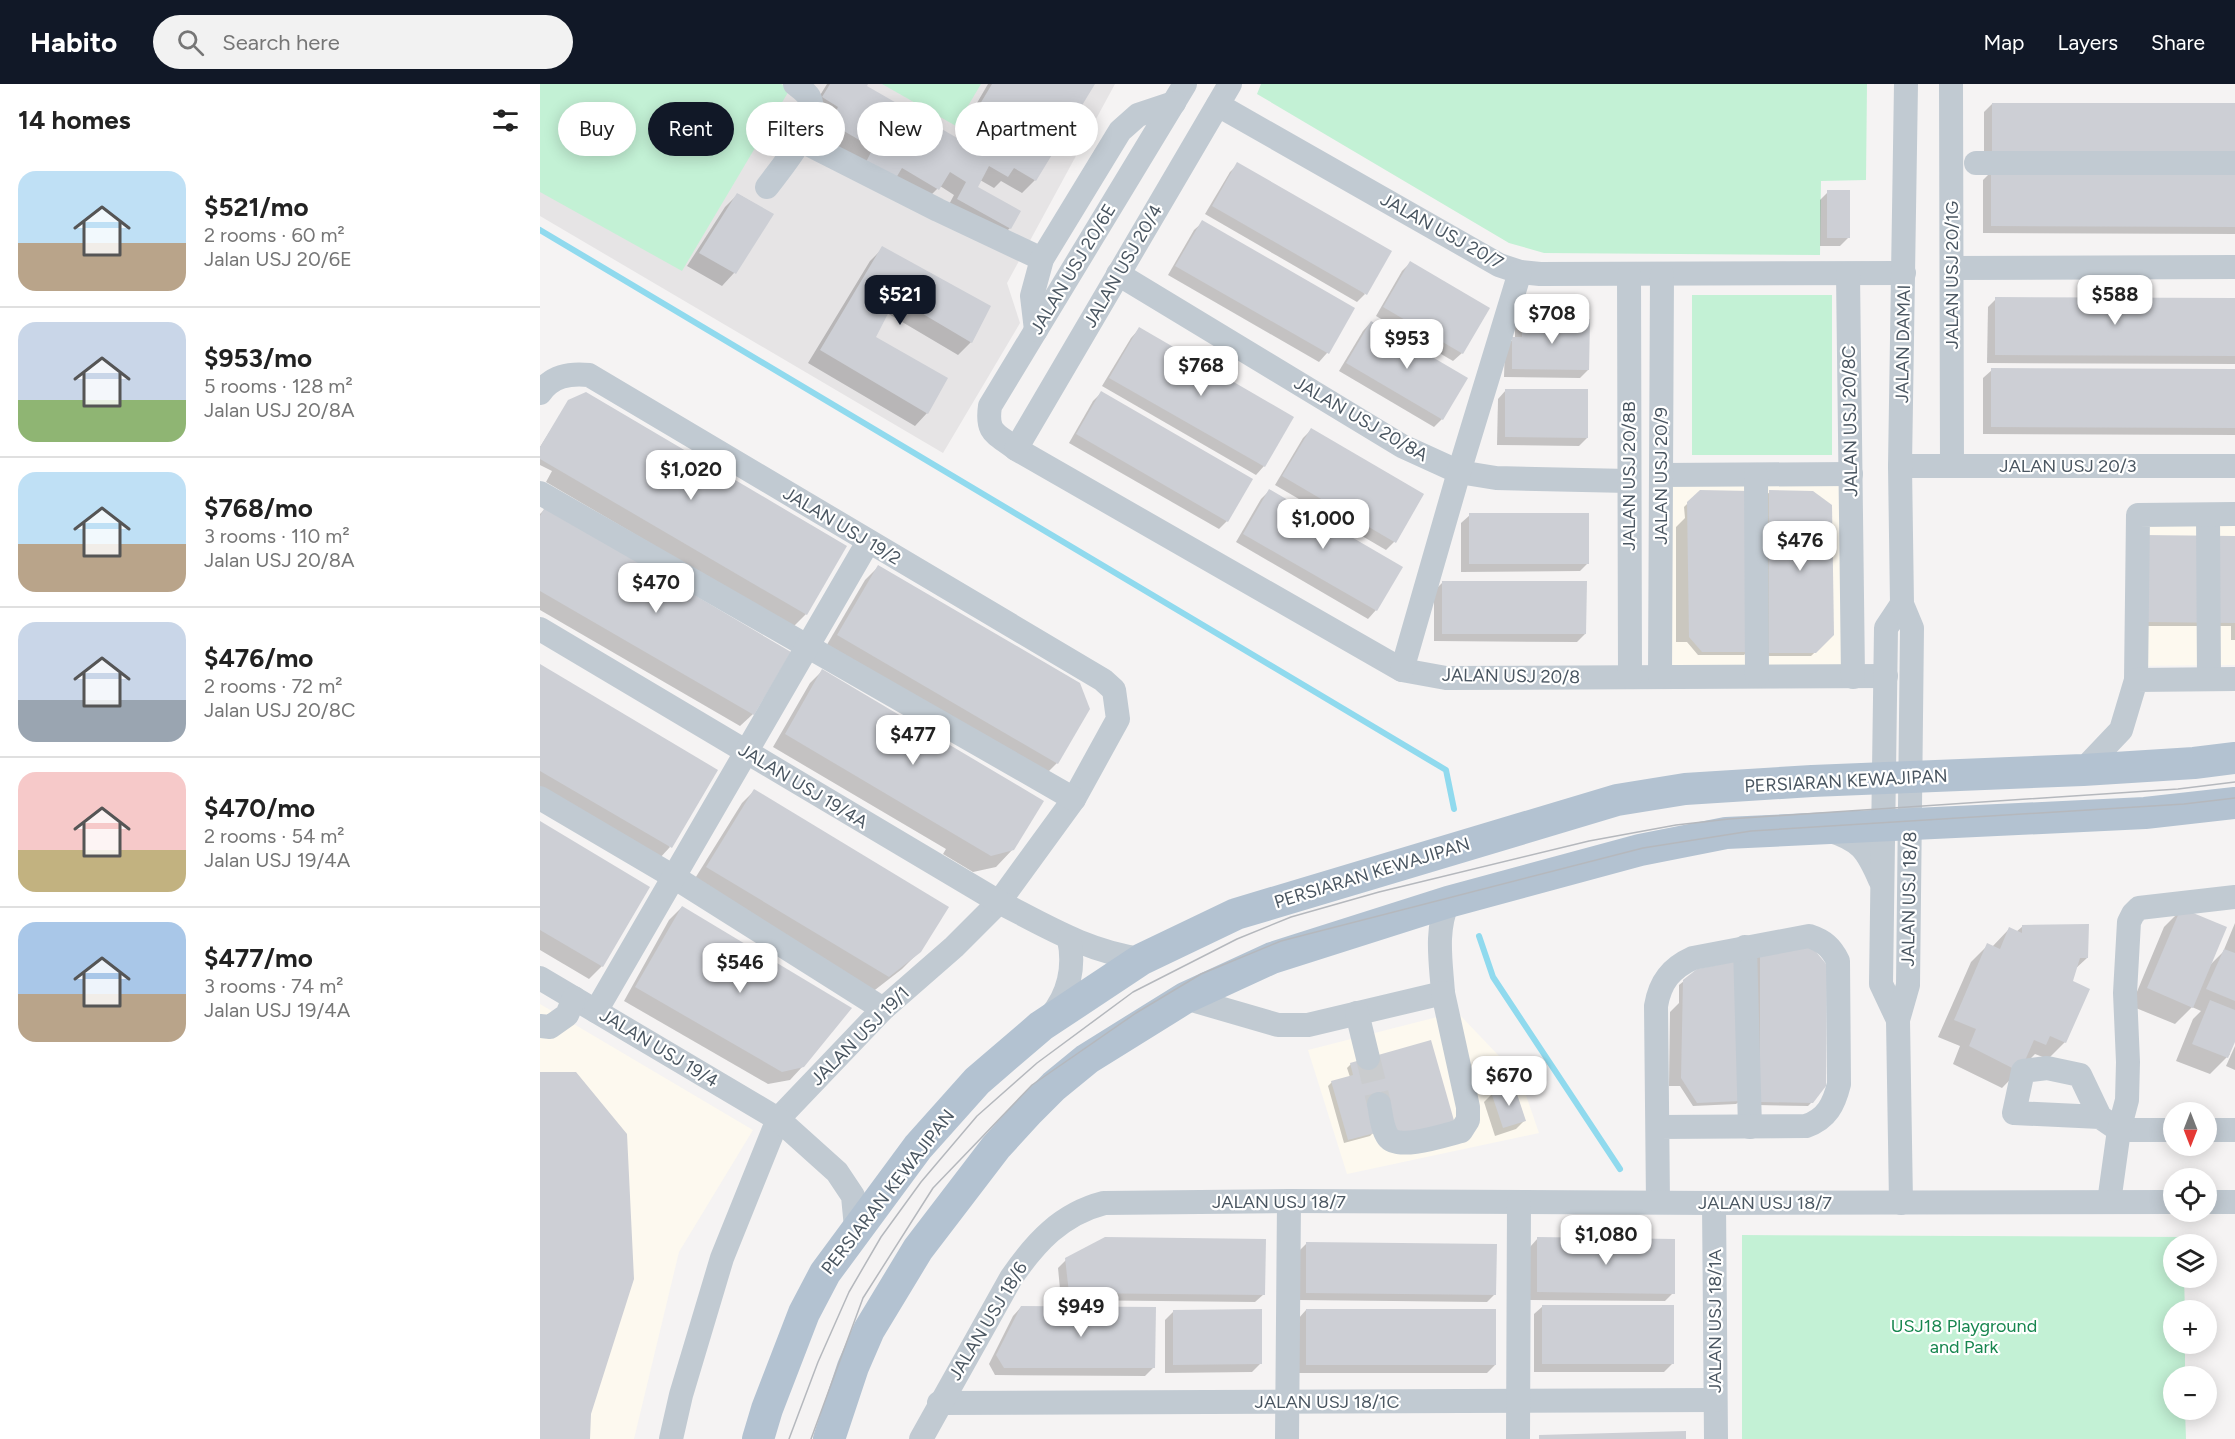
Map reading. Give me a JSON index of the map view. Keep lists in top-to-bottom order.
{
  "streets": {
    "main road": ["PERSIARAN KEWAJIPAN"],
    "street": [
      "JALAN USJ 20/7",
      "JALAN USJ 20/4",
      "JALAN USJ 20/6E",
      "JALAN USJ 20/1G",
      "JALAN DAMAI",
      "JALAN USJ 20/8A",
      "JALAN USJ 20/8C",
      "JALAN USJ 20/3",
      "JALAN USJ 20/8B",
      "JALAN USJ 20/9",
      "JALAN USJ 19/2",
      "JALAN USJ 20/8",
      "JALAN USJ 19/4A",
      "JALAN USJ 18/8",
      "JALAN USJ 19/1",
      "JALAN USJ 19/4",
      "JALAN USJ 18/7",
      "JALAN USJ 18/6",
      "JALAN USJ 18/1A",
      "JALAN USJ 18/1C"
    ]
  },
  "crossings": [
    ["JALAN USJ 20/7", "JALAN USJ 20/4"],
    ["JALAN USJ 20/7", "JALAN DAMAI"],
    ["JALAN USJ 20/7", "JALAN USJ 20/8C"],
    ["JALAN USJ 20/7", "JALAN USJ 20/8B"],
    ["JALAN USJ 20/7", "JALAN USJ 20/9"],
    ["JALAN USJ 20/4", "JALAN USJ 20/6E"],
    ["JALAN USJ 20/4", "JALAN USJ 20/8A"],
    ["JALAN USJ 20/4", "JALAN USJ 20/8"],
    ["JALAN USJ 20/6E", "JALAN USJ 20/8"],
    ["JALAN USJ 20/1G", "JALAN USJ 20/3"],
    ["JALAN DAMAI", "JALAN USJ 20/3"],
    ["JALAN DAMAI", "JALAN USJ 20/8"],
    ["JALAN DAMAI", "PERSIARAN KEWAJIPAN"],
    ["JALAN DAMAI", "JALAN USJ 18/8"],
    ["JALAN USJ 20/8A", "JALAN USJ 20/8B"],
    ["JALAN USJ 20/8C", "JALAN USJ 20/8"],
    ["JALAN USJ 20/8B", "JALAN USJ 20/8"],
    ["JALAN USJ 20/9", "JALAN USJ 20/8"],
    ["JALAN USJ 19/2", "JALAN USJ 19/1"],
    ["PERSIARAN KEWAJIPAN", "JALAN USJ 19/4A"],
    ["PERSIARAN KEWAJIPAN", "JALAN USJ 19/4"],
    ["JALAN USJ 19/4A", "JALAN USJ 19/1"],
    ["JALAN USJ 18/8", "JALAN USJ 18/7"],
    ["JALAN USJ 19/1", "JALAN USJ 19/4"],
    ["JALAN USJ 18/7", "JALAN USJ 18/6"],
    ["JALAN USJ 18/7", "JALAN USJ 18/1A"],
    ["JALAN USJ 18/6", "JALAN USJ 18/1C"],
    ["JALAN USJ 18/1A", "JALAN USJ 18/1C"]
  ],
  "parks": ["USJ18 Playground and Park"],
  "north": "bottom",
  "page": {
    "header": "Habito",
    "search": "Search here",
    "nav": ["Map", "Layers", "Share"],
    "heading": "14 homes",
    "chip": [
      "Buy",
      "Rent",
      "Filters",
      "New",
      "Apartment"
    ],
    "list": [
      {
        "name": "$521/mo",
        "note": "2 rooms · 60 m² · Jalan USJ 20/6E"
      },
      {
        "name": "$953/mo",
        "note": "5 rooms · 128 m² · Jalan USJ 20/8A"
      },
      {
        "name": "$768/mo",
        "note": "3 rooms · 110 m² · Jalan USJ 20/8A"
      },
      {
        "name": "$476/mo",
        "note": "2 rooms · 72 m² · Jalan USJ 20/8C"
      },
      {
        "name": "$470/mo",
        "note": "2 rooms · 54 m² · Jalan USJ 19/4A"
      },
      {
        "name": "$477/mo",
        "note": "3 rooms · 74 m² · Jalan USJ 19/4A"
      }
    ],
    "price": [
      "$521",
      "$588",
      "$708",
      "$953",
      "$768",
      "$1,020",
      "$1,000",
      "$476",
      "$470",
      "$477",
      "$546",
      "$670",
      "$1,080",
      "$949"
    ],
    "map_buttons": ["+", "−"]
  }
}
